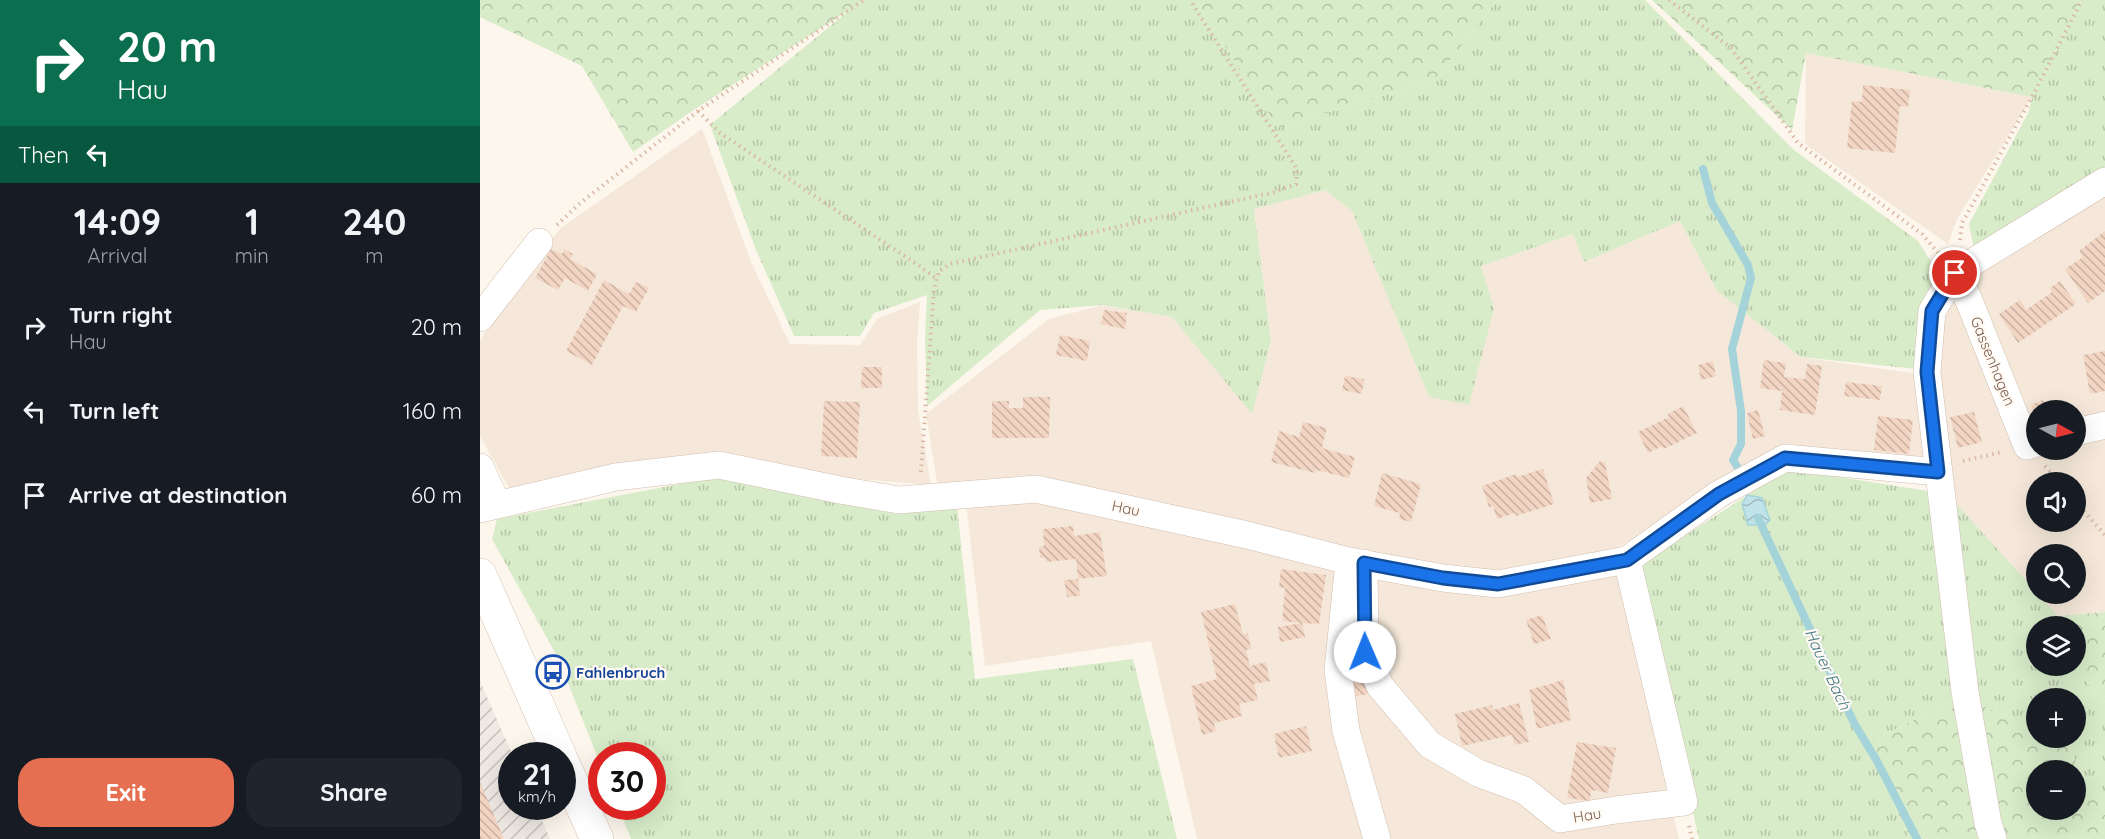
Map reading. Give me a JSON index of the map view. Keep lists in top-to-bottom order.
{
  "streets": {
    "street": ["Gassenhagen", "Hau"]
  },
  "water": ["Hauer Bach"],
  "places": {
    "bus stop": ["Fahlenbruch"]
  },
  "north": "right",
  "page": {
    "turn": ["20 m", "Hau"],
    "then": "Then",
    "eta": [
      "14:09",
      "Arrival",
      "1",
      "min",
      "240",
      "m"
    ],
    "list": [
      {
        "name": "Turn right",
        "note": "Hau",
        "value": "20 m"
      },
      {
        "name": "Turn left",
        "value": "160 m"
      },
      {
        "name": "Arrive at destination",
        "value": "60 m"
      }
    ],
    "map_buttons": ["+", "−"],
    "speed": "21 km/h",
    "limit": "30",
    "buttons": ["Exit", "Share"]
  }
}
